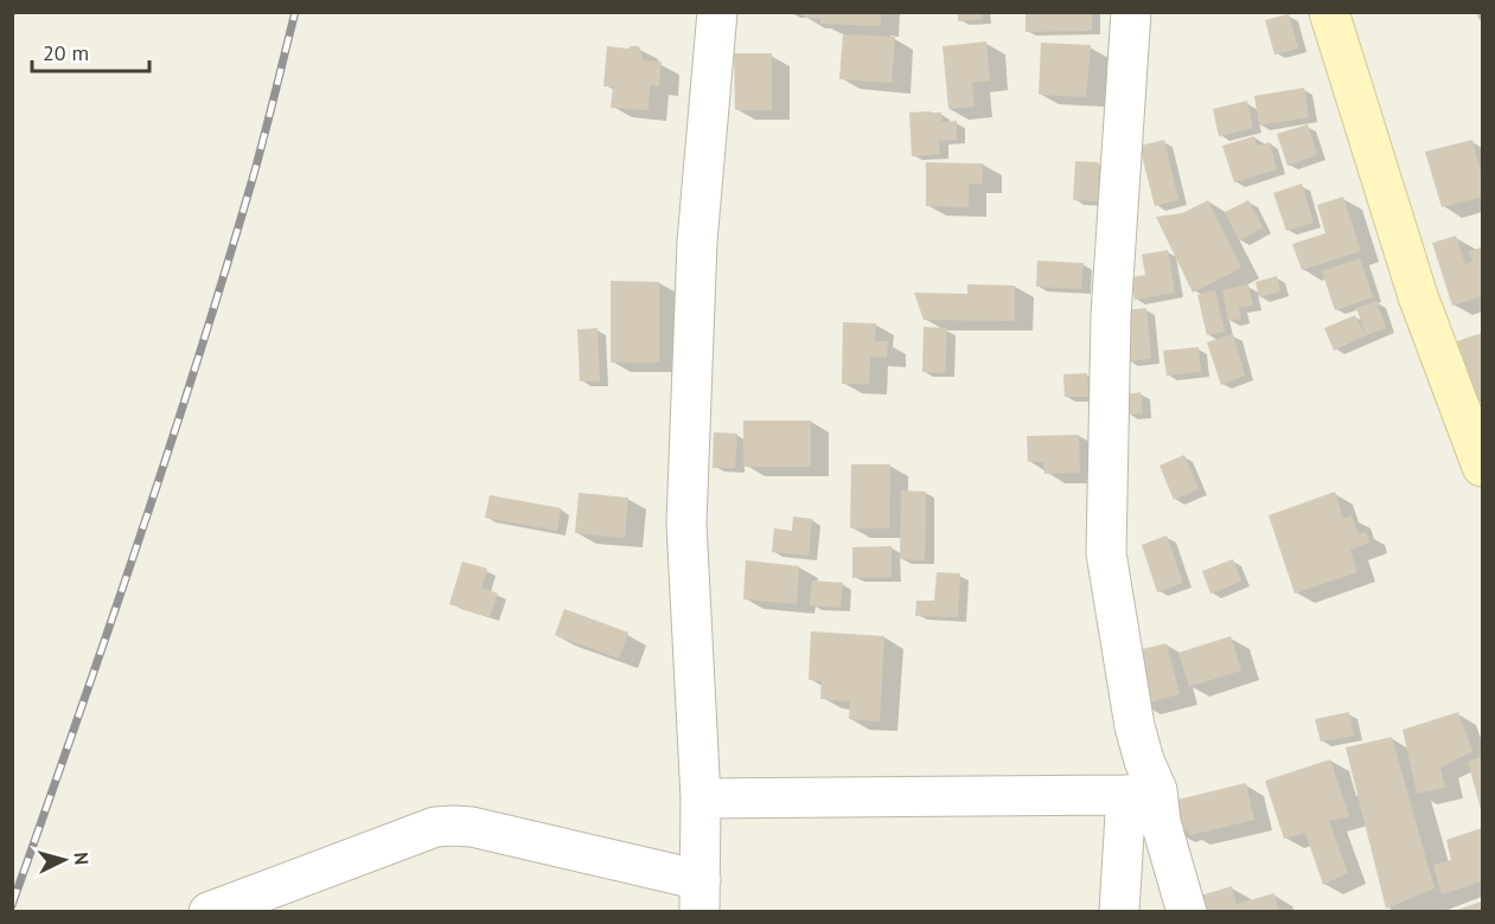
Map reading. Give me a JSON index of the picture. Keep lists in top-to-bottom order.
{
  "scale_bar": "20 m",
  "north": "right"
}
